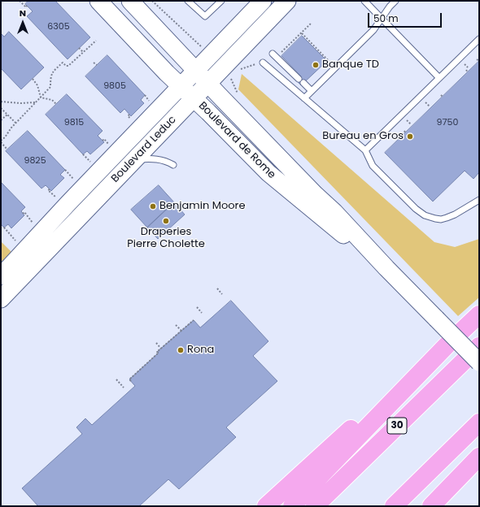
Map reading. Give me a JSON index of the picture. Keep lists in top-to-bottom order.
{
  "streets": {
    "highway": ["30"],
    "main road": ["Boulevard de Rome", "Boulevard Leduc"]
  },
  "crossings": [
    ["Boulevard de Rome", "Boulevard Leduc"]
  ],
  "places": [
    "Banque TD",
    "Bureau en Gros",
    "Benjamin Moore",
    "Draperies Pierre Cholette",
    "Rona"
  ],
  "house_numbers": [
    "6305",
    "9805",
    "9815",
    "9750",
    "9825"
  ],
  "scale_bar": "50 m",
  "north": "top"
}
